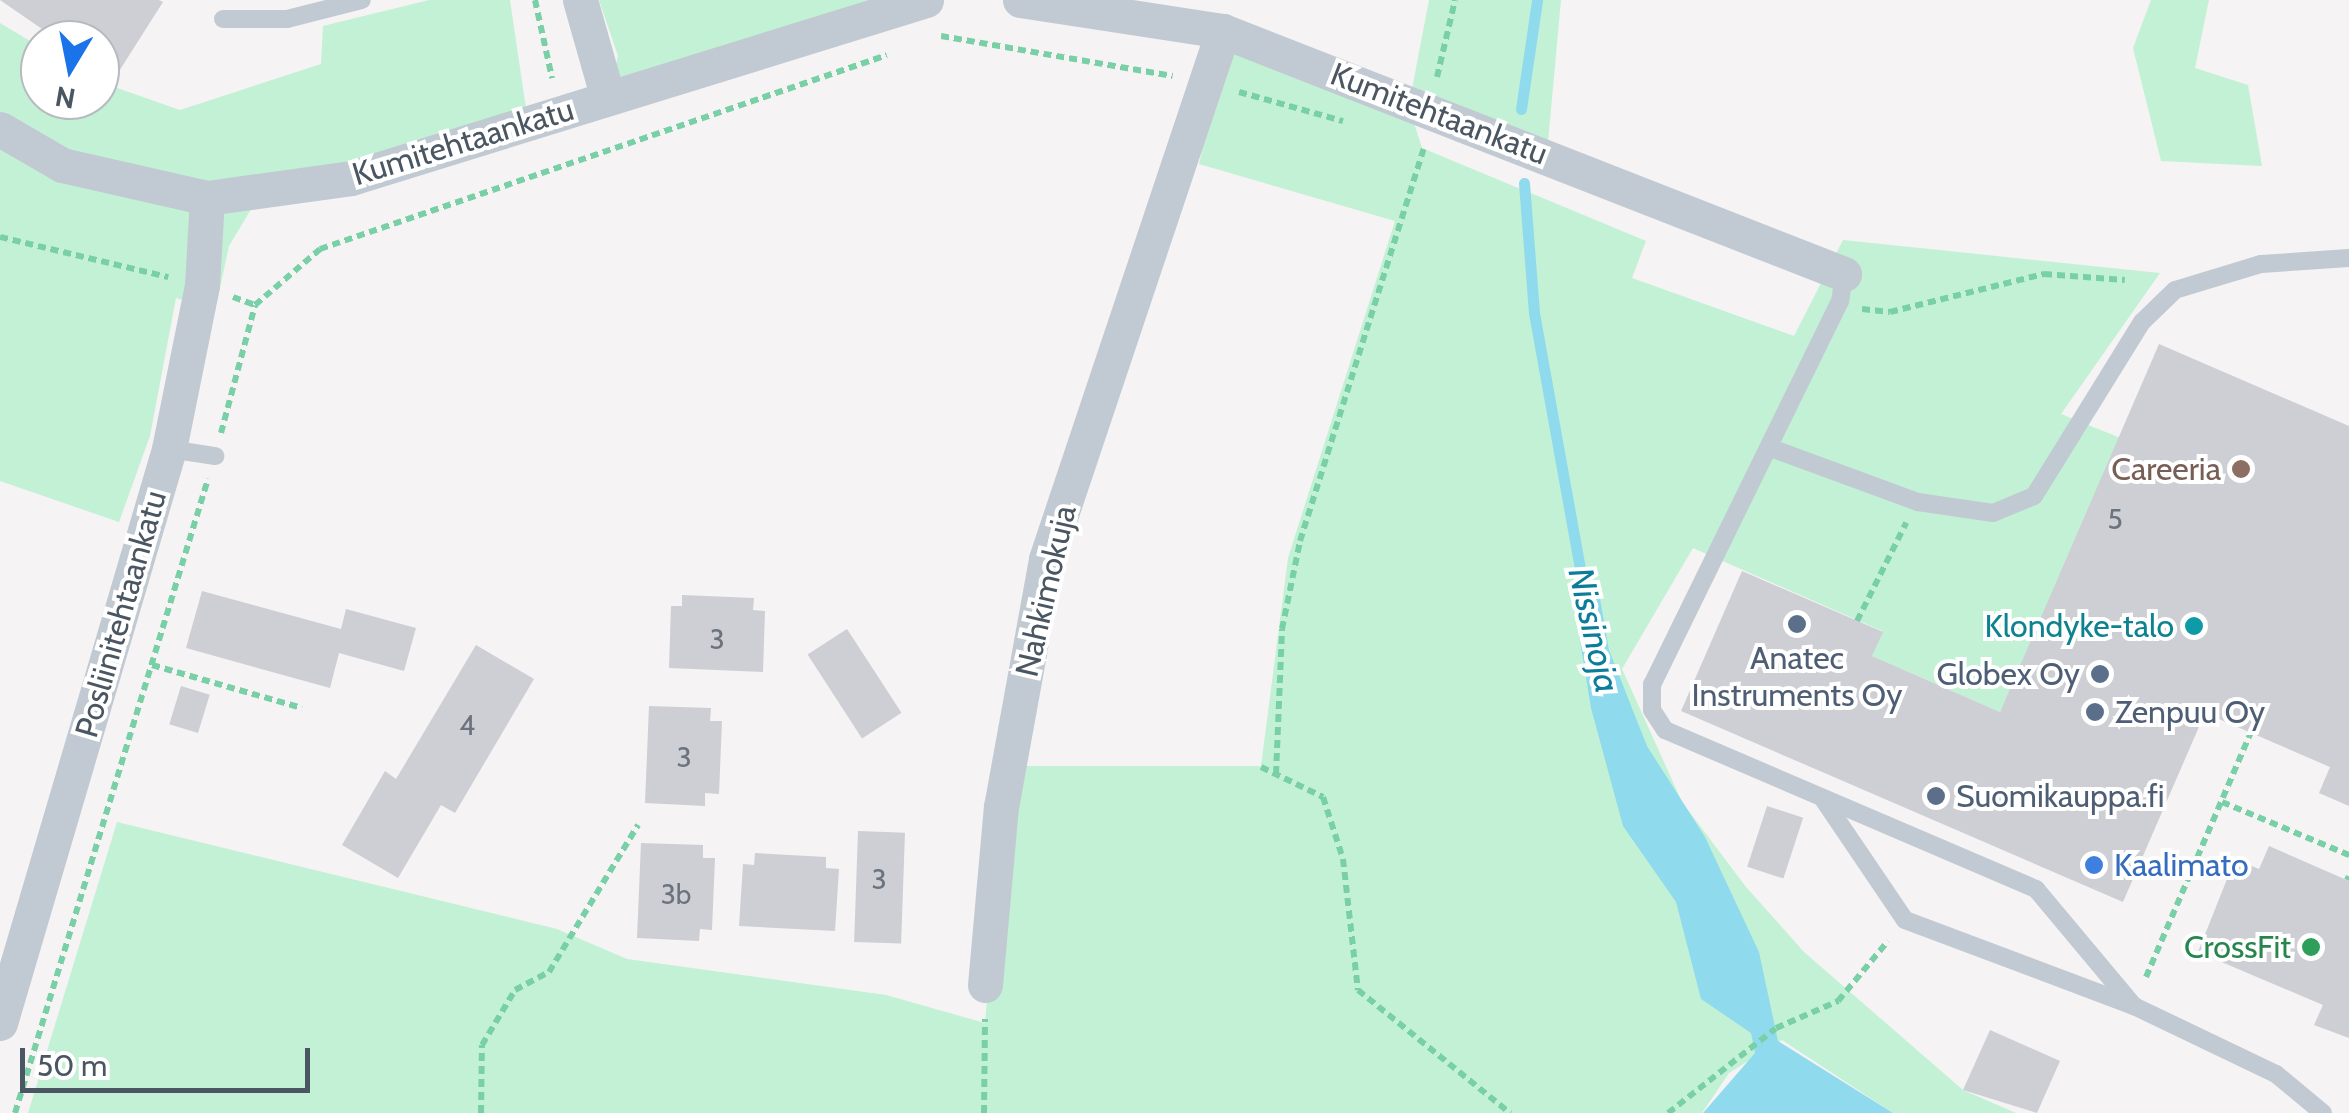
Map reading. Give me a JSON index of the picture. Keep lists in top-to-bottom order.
{
  "streets": {
    "street": ["Kumitehtaankatu", "Nahkimokuja", "Posliinitehtaankatu"]
  },
  "crossings": [
    ["Kumitehtaankatu", "Nahkimokuja"],
    ["Kumitehtaankatu", "Posliinitehtaankatu"]
  ],
  "water": ["Nissinoja"],
  "places": [
    "Careeria",
    "Anatec Instruments Oy",
    "Klondyke-talo",
    "Globex Oy",
    "Zenpuu Oy",
    "Suomikauppa.fi",
    "Kaalimato",
    "CrossFit"
  ],
  "house_numbers": [
    "5",
    "3",
    "4",
    "3",
    "3",
    "3b"
  ],
  "scale_bar": "50 m",
  "north": "bottom"
}
